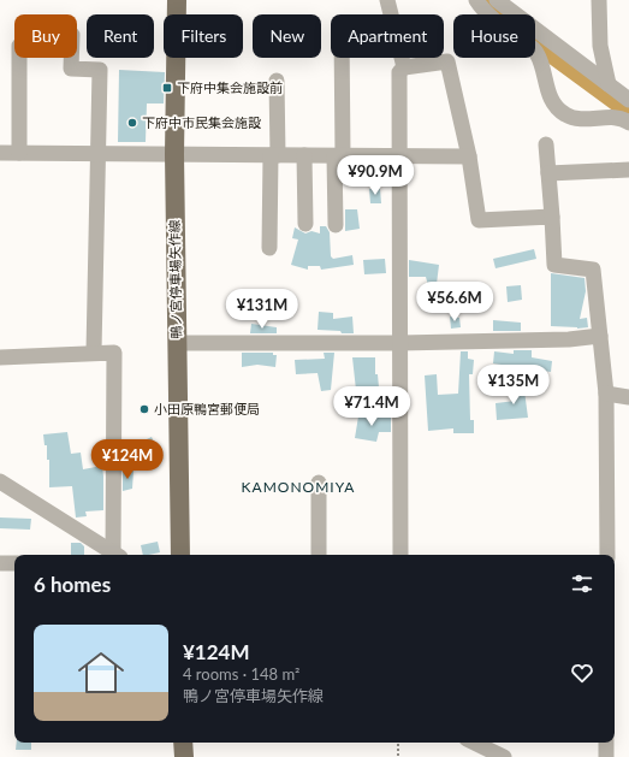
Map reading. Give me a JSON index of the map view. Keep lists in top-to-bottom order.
{
  "streets": {
    "main road": ["鴨ノ宮停車場矢作線"]
  },
  "districts": ["KAMONOMIYA"],
  "places": {
    "transit": ["下府中集会施設前"],
    "other": ["下府中市民集会施設", "小田原鴨宮郵便局"]
  },
  "page": {
    "chip": [
      "Buy",
      "Rent",
      "Filters",
      "New",
      "Apartment",
      "House"
    ],
    "price": [
      "¥90.9M",
      "¥56.6M",
      "¥131M",
      "¥135M",
      "¥71.4M",
      "¥124M"
    ],
    "heading": "6 homes",
    "list": [
      {
        "name": "¥124M",
        "note": "4 rooms · 148 m² · 鴨ノ宮停車場矢作線"
      }
    ]
  }
}
